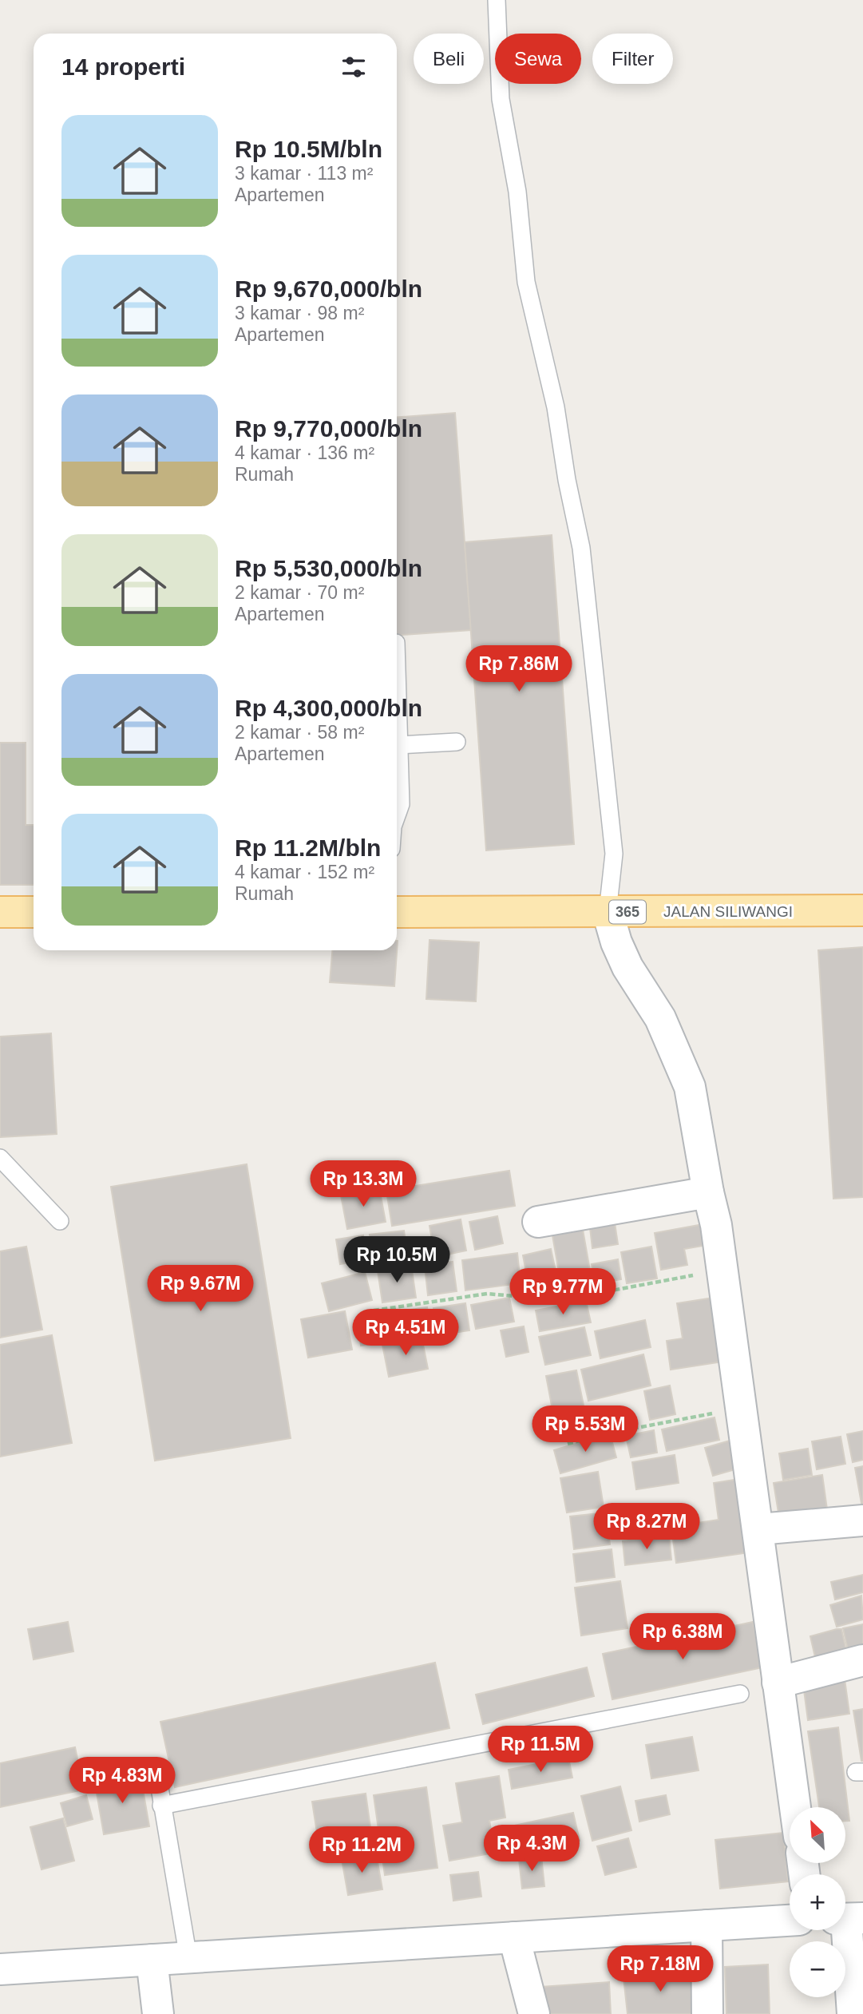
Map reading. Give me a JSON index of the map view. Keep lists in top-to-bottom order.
{
  "streets": {
    "main road": ["JALAN SILIWANGI", "365"]
  },
  "north": "top left",
  "page": {
    "chip": ["Beli", "Sewa", "Filter"],
    "heading": "14 properti",
    "list": [
      {
        "name": "Rp 10.5M/bln",
        "note": "3 kamar · 113 m² · Apartemen"
      },
      {
        "name": "Rp 9,670,000/bln",
        "note": "3 kamar · 98 m² · Apartemen"
      },
      {
        "name": "Rp 9,770,000/bln",
        "note": "4 kamar · 136 m² · Rumah"
      },
      {
        "name": "Rp 5,530,000/bln",
        "note": "2 kamar · 70 m² · Apartemen"
      },
      {
        "name": "Rp 4,300,000/bln",
        "note": "2 kamar · 58 m² · Apartemen"
      },
      {
        "name": "Rp 11.2M/bln",
        "note": "4 kamar · 152 m² · Rumah"
      }
    ],
    "price": [
      "Rp 7.86M",
      "Rp 13.3M",
      "Rp 10.5M",
      "Rp 9.67M",
      "Rp 9.77M",
      "Rp 4.51M",
      "Rp 5.53M",
      "Rp 8.27M",
      "Rp 6.38M",
      "Rp 11.5M",
      "Rp 4.83M",
      "Rp 4.3M",
      "Rp 11.2M",
      "Rp 7.18M"
    ],
    "map_buttons": ["+", "−"]
  }
}
